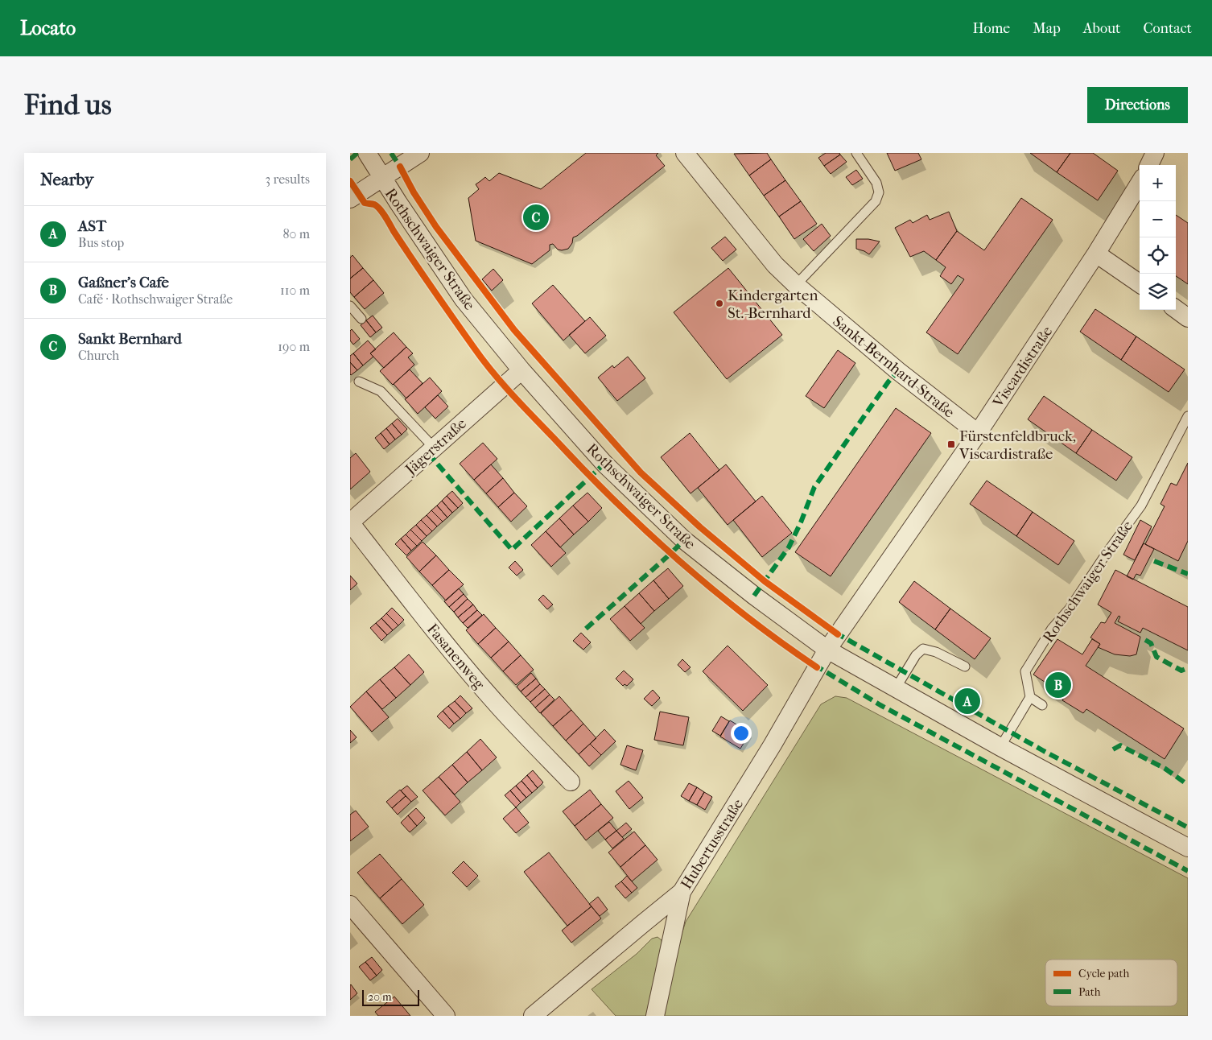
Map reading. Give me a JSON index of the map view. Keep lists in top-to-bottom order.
{
  "streets": {
    "street": [
      "Rothschwaiger Straße",
      "Sankt-Bernhard-Straße",
      "Viscardistraße",
      "Jägerstraße",
      "Fasanenweg",
      "Hubertusstraße"
    ]
  },
  "crossings": [
    ["Rothschwaiger Straße", "Viscardistraße"],
    ["Rothschwaiger Straße", "Jägerstraße"],
    ["Rothschwaiger Straße", "Hubertusstraße"],
    ["Sankt-Bernhard-Straße", "Viscardistraße"],
    ["Viscardistraße", "Hubertusstraße"],
    ["Jägerstraße", "Fasanenweg"]
  ],
  "places": {
    "other": ["Kindergarten St.-Bernhard"],
    "transit": ["Fürstenfeldbruck, Viscardistraße"]
  },
  "legend": ["Cycle path", "Path"],
  "scale_bar": "20 m",
  "page": {
    "header": "Locato",
    "nav": [
      "Home",
      "Map",
      "About",
      "Contact"
    ],
    "buttons": "Directions",
    "title": "Find us",
    "heading": ["Nearby", "3 results"],
    "map_buttons": ["+", "−"],
    "pins": ["C", "B", "A"],
    "list": [
      {
        "mark": "A",
        "name": "AST",
        "note": "Bus stop",
        "value": "80 m"
      },
      {
        "mark": "B",
        "name": "Gaßner's Cafe",
        "note": "Café · Rothschwaiger Straße",
        "value": "110 m"
      },
      {
        "mark": "C",
        "name": "Sankt Bernhard",
        "note": "Church",
        "value": "190 m"
      }
    ],
    "scale": "20 m"
  }
}
